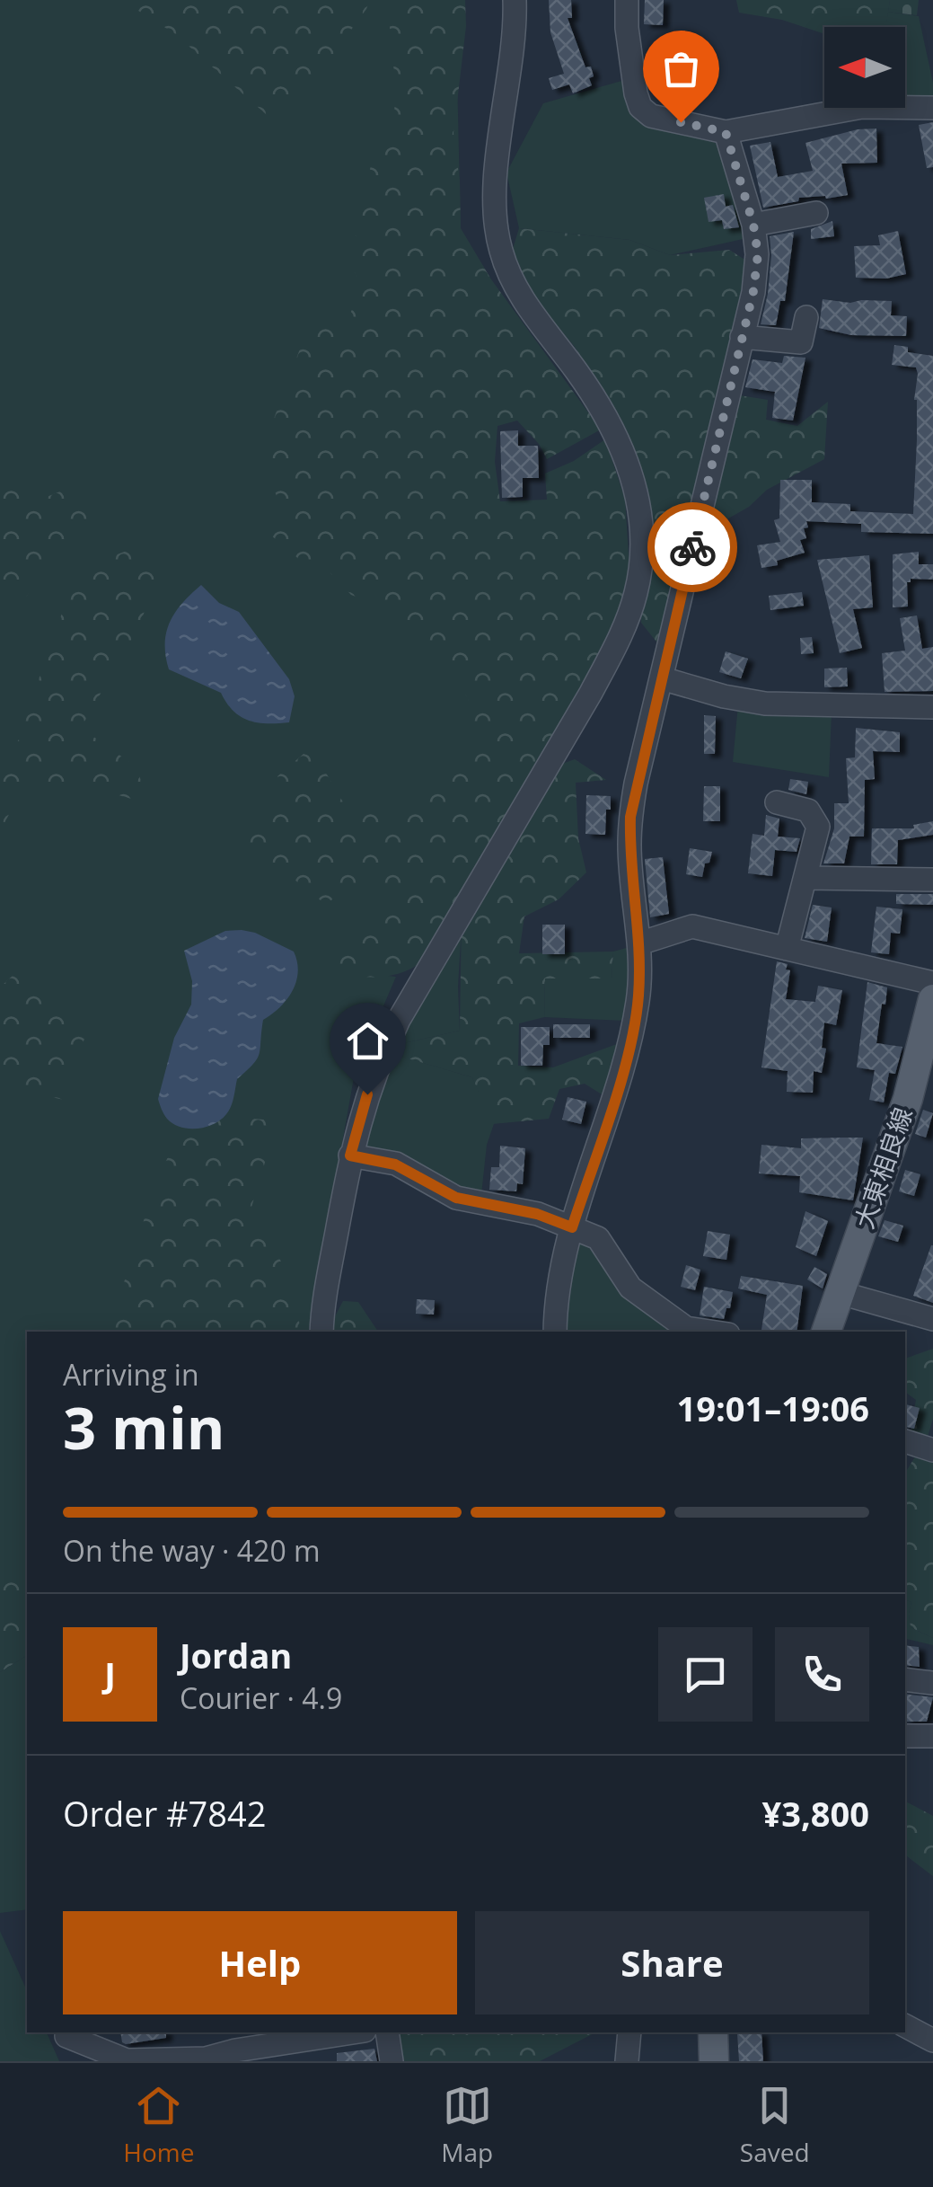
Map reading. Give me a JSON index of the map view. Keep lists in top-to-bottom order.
{
  "streets": {
    "main road": ["大東相良線"]
  },
  "north": "left",
  "page": {
    "heading": ["3 min", "Arriving in", "19:01–19:06"],
    "panel": [
      "Jordan",
      "Courier · 4.9",
      "Order #7842",
      "¥3,800"
    ],
    "bar": "On the way · 420 m",
    "round": "J",
    "buttons": ["Help", "Share"],
    "tabs": ["Home", "Map", "Saved"]
  }
}
